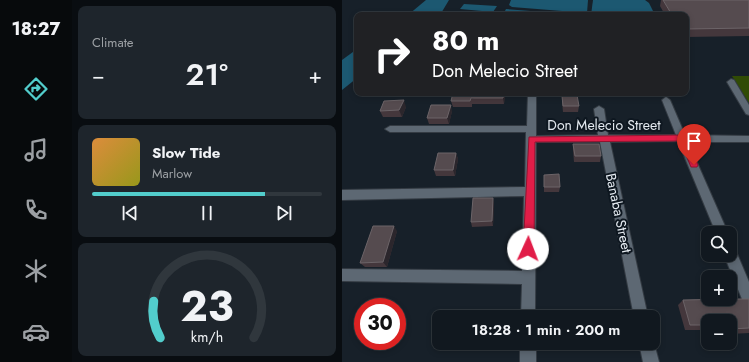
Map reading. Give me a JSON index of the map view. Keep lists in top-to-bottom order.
{
  "streets": {
    "street": ["Don Melecio Street", "Banaba Street"]
  },
  "crossings": [
    ["Don Melecio Street", "Banaba Street"]
  ],
  "page": {
    "tabs": "18:27",
    "tile": "Climate",
    "turn": ["80 m", "Don Melecio Street"],
    "heat": ["−", "21°", "+"],
    "song": ["Slow Tide", "Marlow"],
    "map_buttons": ["+", "−"],
    "limit": "30",
    "trip": "18:28 · 1 min · 200 m",
    "gauge": ["23", "km/h"]
  }
}
